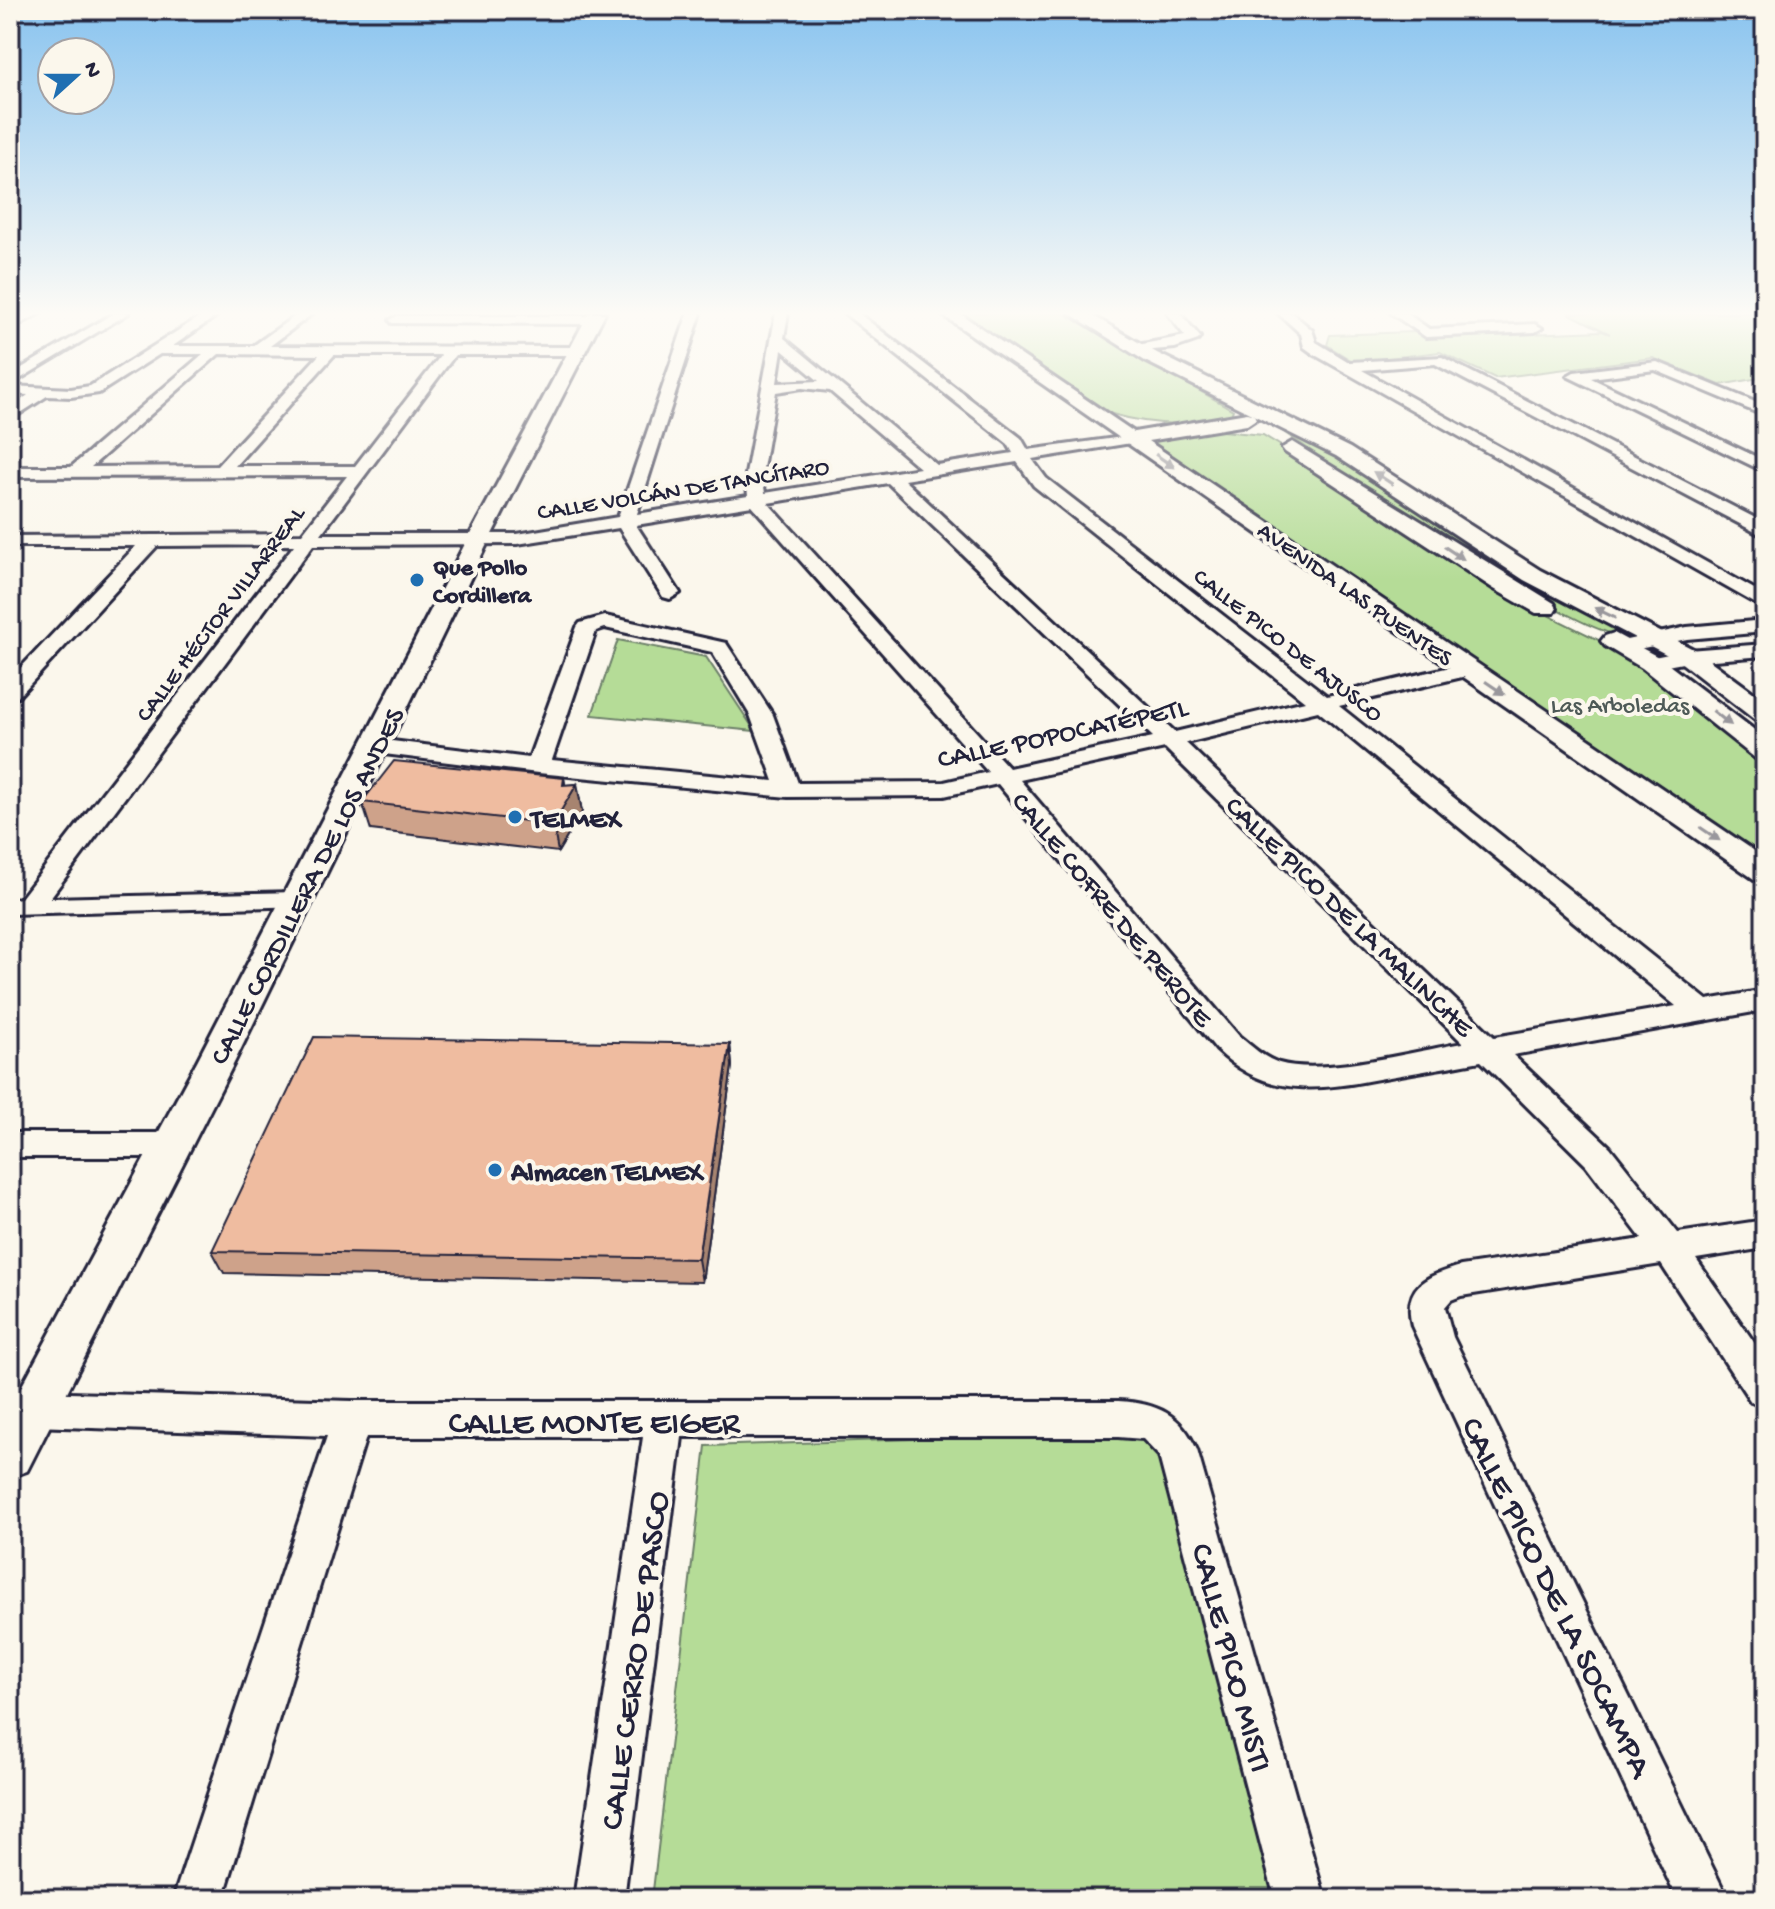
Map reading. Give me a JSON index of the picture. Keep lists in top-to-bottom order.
{
  "streets": {
    "street": [
      "CALLE VOLCÁN DE TANCÍTARO",
      "AVENIDA LAS PUENTES",
      "CALLE HÉCTOR VILLARREAL",
      "CALLE PICO DE AJUSCO",
      "CALLE POPOCATÉPETL",
      "CALLE CORDILLERA DE LOS ANDES",
      "CALLE COFRE DE PEROTE",
      "CALLE PICO DE LA MALINCHE",
      "CALLE MONTE EIGER",
      "CALLE PICO DE LA SOCAMPA",
      "CALLE PICO MISTI",
      "CALLE CERRO DE PASCO"
    ]
  },
  "crossings": [
    ["CALLE VOLCÁN DE TANCÍTARO", "AVENIDA LAS PUENTES"],
    ["CALLE VOLCÁN DE TANCÍTARO", "CALLE HÉCTOR VILLARREAL"],
    ["CALLE VOLCÁN DE TANCÍTARO", "CALLE PICO DE AJUSCO"],
    ["CALLE VOLCÁN DE TANCÍTARO", "CALLE CORDILLERA DE LOS ANDES"],
    ["CALLE VOLCÁN DE TANCÍTARO", "CALLE COFRE DE PEROTE"],
    ["CALLE VOLCÁN DE TANCÍTARO", "CALLE PICO DE LA MALINCHE"],
    ["AVENIDA LAS PUENTES", "CALLE POPOCATÉPETL"],
    ["CALLE PICO DE AJUSCO", "CALLE POPOCATÉPETL"],
    ["CALLE PICO DE AJUSCO", "CALLE COFRE DE PEROTE"],
    ["CALLE POPOCATÉPETL", "CALLE CORDILLERA DE LOS ANDES"],
    ["CALLE POPOCATÉPETL", "CALLE COFRE DE PEROTE"],
    ["CALLE POPOCATÉPETL", "CALLE PICO DE LA MALINCHE"],
    ["CALLE CORDILLERA DE LOS ANDES", "CALLE MONTE EIGER"],
    ["CALLE COFRE DE PEROTE", "CALLE PICO DE LA MALINCHE"],
    ["CALLE PICO DE LA MALINCHE", "CALLE PICO DE LA SOCAMPA"],
    ["CALLE MONTE EIGER", "CALLE PICO MISTI"],
    ["CALLE MONTE EIGER", "CALLE CERRO DE PASCO"]
  ],
  "parks": ["Las Arboledas"],
  "places": ["Que Pollo Cordillera", "TELMEX", "Almacen TELMEX"],
  "north": "right"
}
